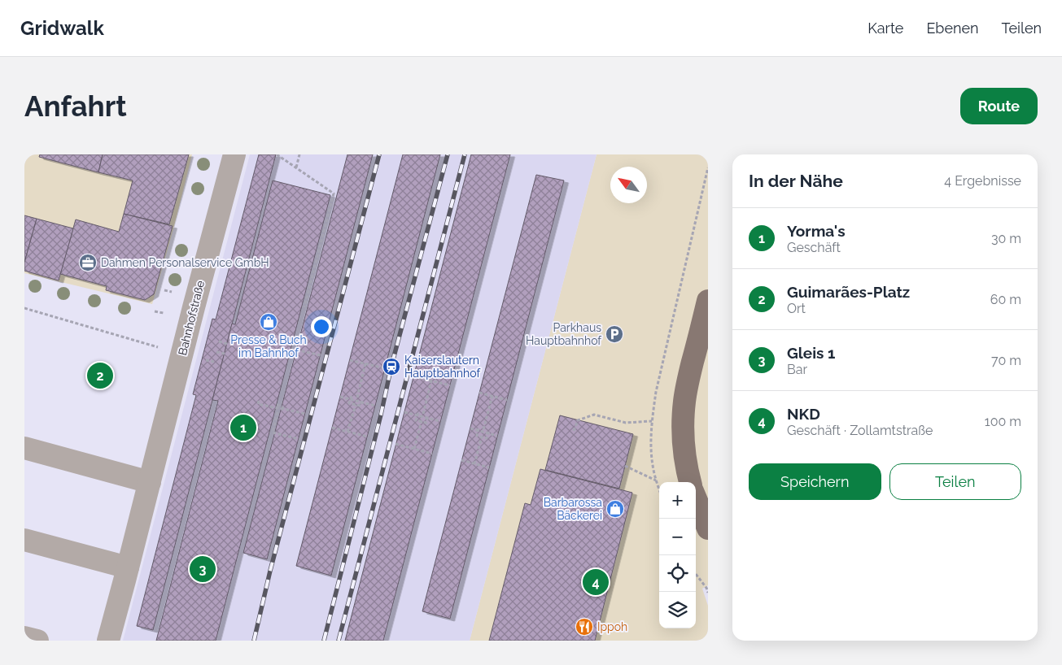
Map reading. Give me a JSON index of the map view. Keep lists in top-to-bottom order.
{
  "streets": {
    "lane": ["Bahnhofstraße"]
  },
  "places": {
    "office": ["Dahmen Personalservice GmbH"],
    "shop": ["Presse & Buch im Bahnhof", "Barbarossa Bäckerei"],
    "parking": ["Parkhaus Hauptbahnhof"],
    "station": ["Kaiserslautern Hauptbahnhof"],
    "restaurant": ["Ippoh"]
  },
  "north": "top left",
  "page": {
    "header": "Gridwalk",
    "nav": ["Karte", "Ebenen", "Teilen"],
    "buttons": [
      "Route",
      ["Speichern", "Teilen"]
    ],
    "title": "Anfahrt",
    "heading": ["In der Nähe", "4 Ergebnisse"],
    "list": [
      {
        "mark": "1",
        "name": "Yorma's",
        "note": "Geschäft",
        "value": "30 m"
      },
      {
        "mark": "2",
        "name": "Guimarães-Platz",
        "note": "Ort",
        "value": "60 m"
      },
      {
        "mark": "3",
        "name": "Gleis 1",
        "note": "Bar",
        "value": "70 m"
      },
      {
        "mark": "4",
        "name": "NKD",
        "note": "Geschäft · Zollamtstraße",
        "value": "100 m"
      }
    ],
    "pins": [
      "2",
      "1",
      "3",
      "4"
    ],
    "map_buttons": ["+", "−"]
  }
}
